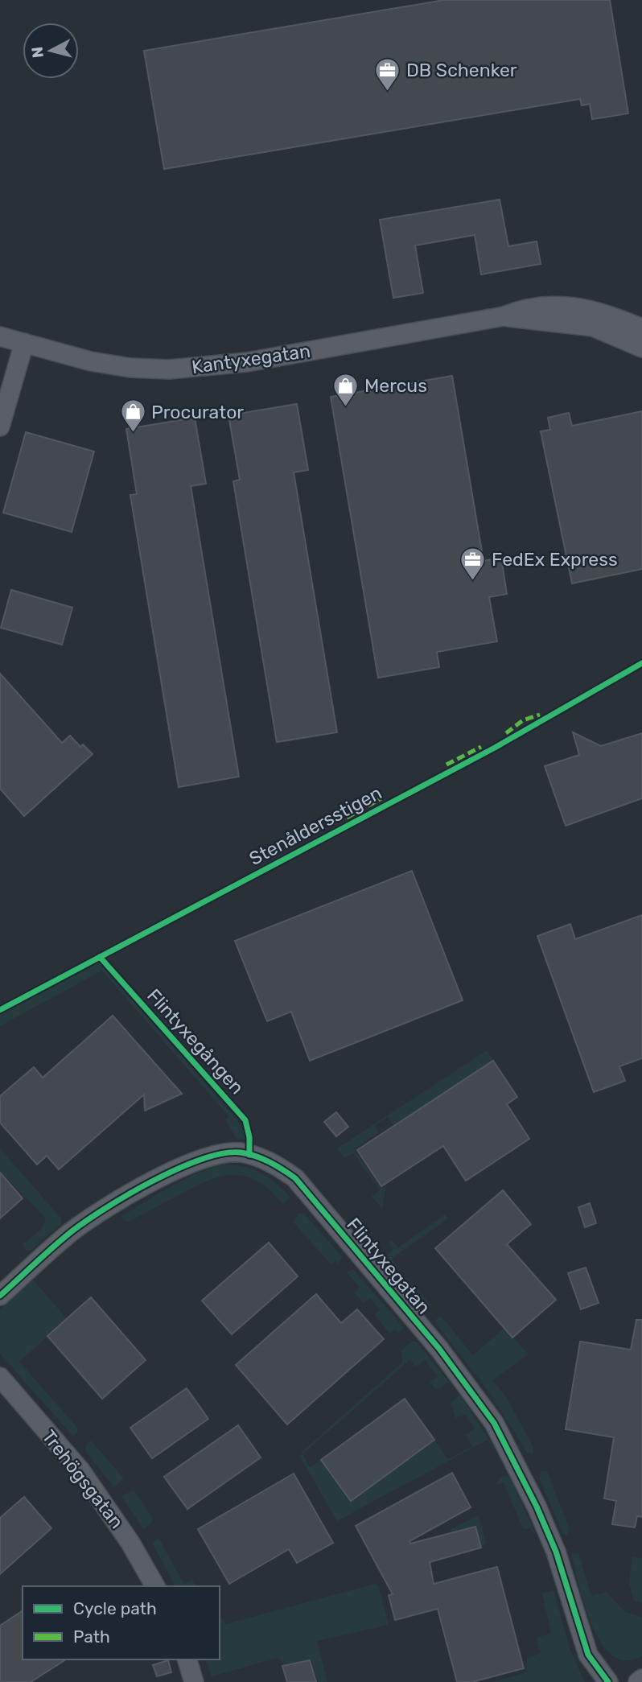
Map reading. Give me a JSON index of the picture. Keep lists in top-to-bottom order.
{
  "streets": {
    "street": ["Kantyxegatan", "Flintyxegatan", "Trehögsgatan"],
    "cycle path": ["Stenåldersstigen", "Flintyxegången"]
  },
  "places": {
    "office": ["DB Schenker", "FedEx Express"],
    "shop": ["Mercus", "Procurator"]
  },
  "legend": ["Cycle path", "Path"],
  "north": "left"
}
